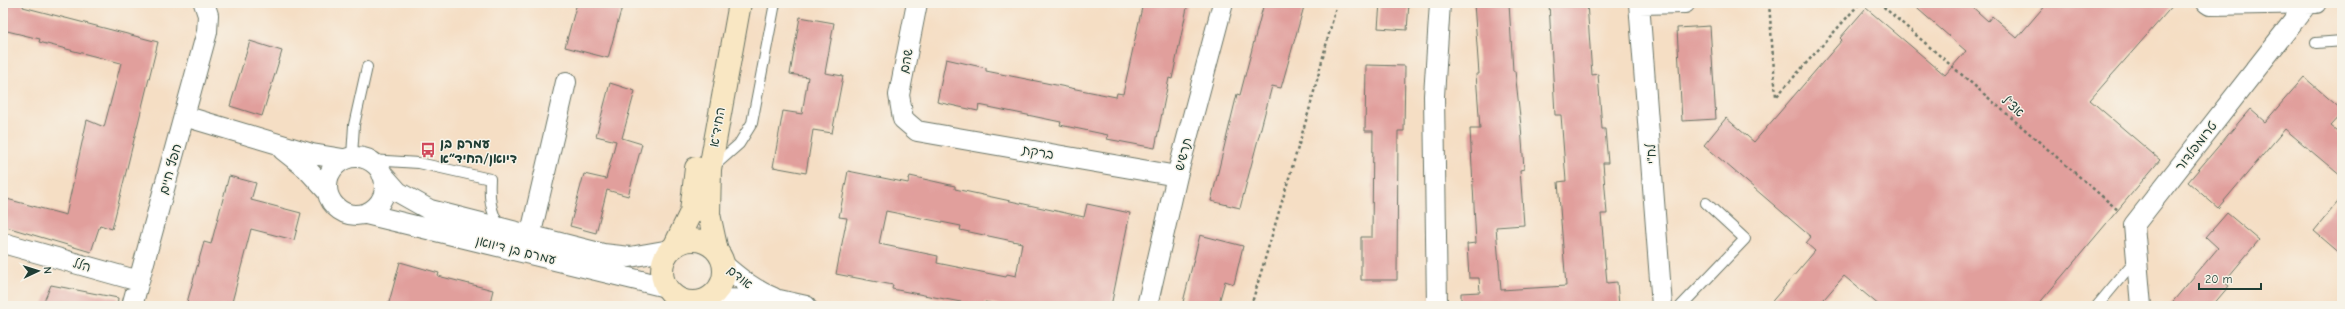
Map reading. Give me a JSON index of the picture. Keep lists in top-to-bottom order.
{
  "streets": {
    "street": [
      "שהם",
      "החיד\"א",
      "טרומפלדור",
      "ברקת",
      "תרשיש",
      "לח\"י",
      "חפץ חיים",
      "עמרם בן דיוואן",
      "הלל",
      "אודם"
    ],
    "path": ["אצ\"ל"]
  },
  "crossings": [
    ["שהם", "ברקת"],
    ["אצ\"ל", "טרומפלדור"],
    ["החיד\"א", "עמרם בן דיוואן"],
    ["החיד\"א", "אודם"],
    ["ברקת", "תרשיש"],
    ["חפץ חיים", "הלל"],
    ["עמרם בן דיוואן", "אודם"]
  ],
  "places": {
    "bus stop": ["עמרם בן דיואן/החיד״א"]
  },
  "scale_bar": "20 m",
  "north": "right"
}
